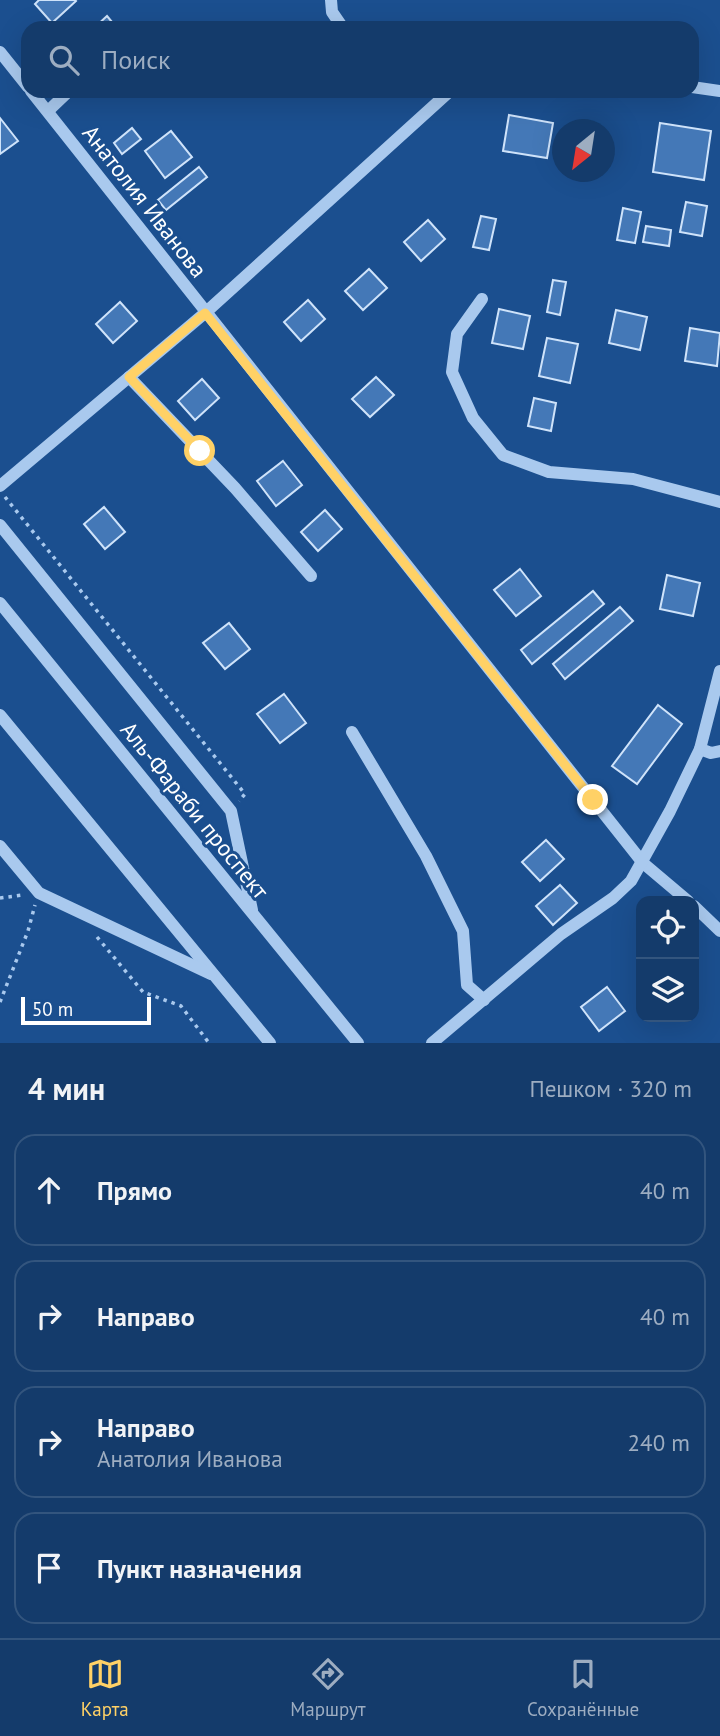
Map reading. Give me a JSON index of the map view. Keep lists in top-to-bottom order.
{
  "streets": {
    "street": ["Анатолия Иванова", "Аль-Фараби проспект"]
  },
  "scale_bar": "50 m",
  "north": "bottom left",
  "page": {
    "search": "Поиск",
    "scale": "50 m",
    "heading": ["4 мин", "Пешком · 320 m"],
    "list": [
      ["Прямо", "40 m"],
      ["Направо", "40 m"],
      ["Направо", "Анатолия Иванова", "240 m"],
      "Пункт назначения"
    ],
    "nav": ["Карта", "Маршрут", "Сохранённые"]
  }
}
